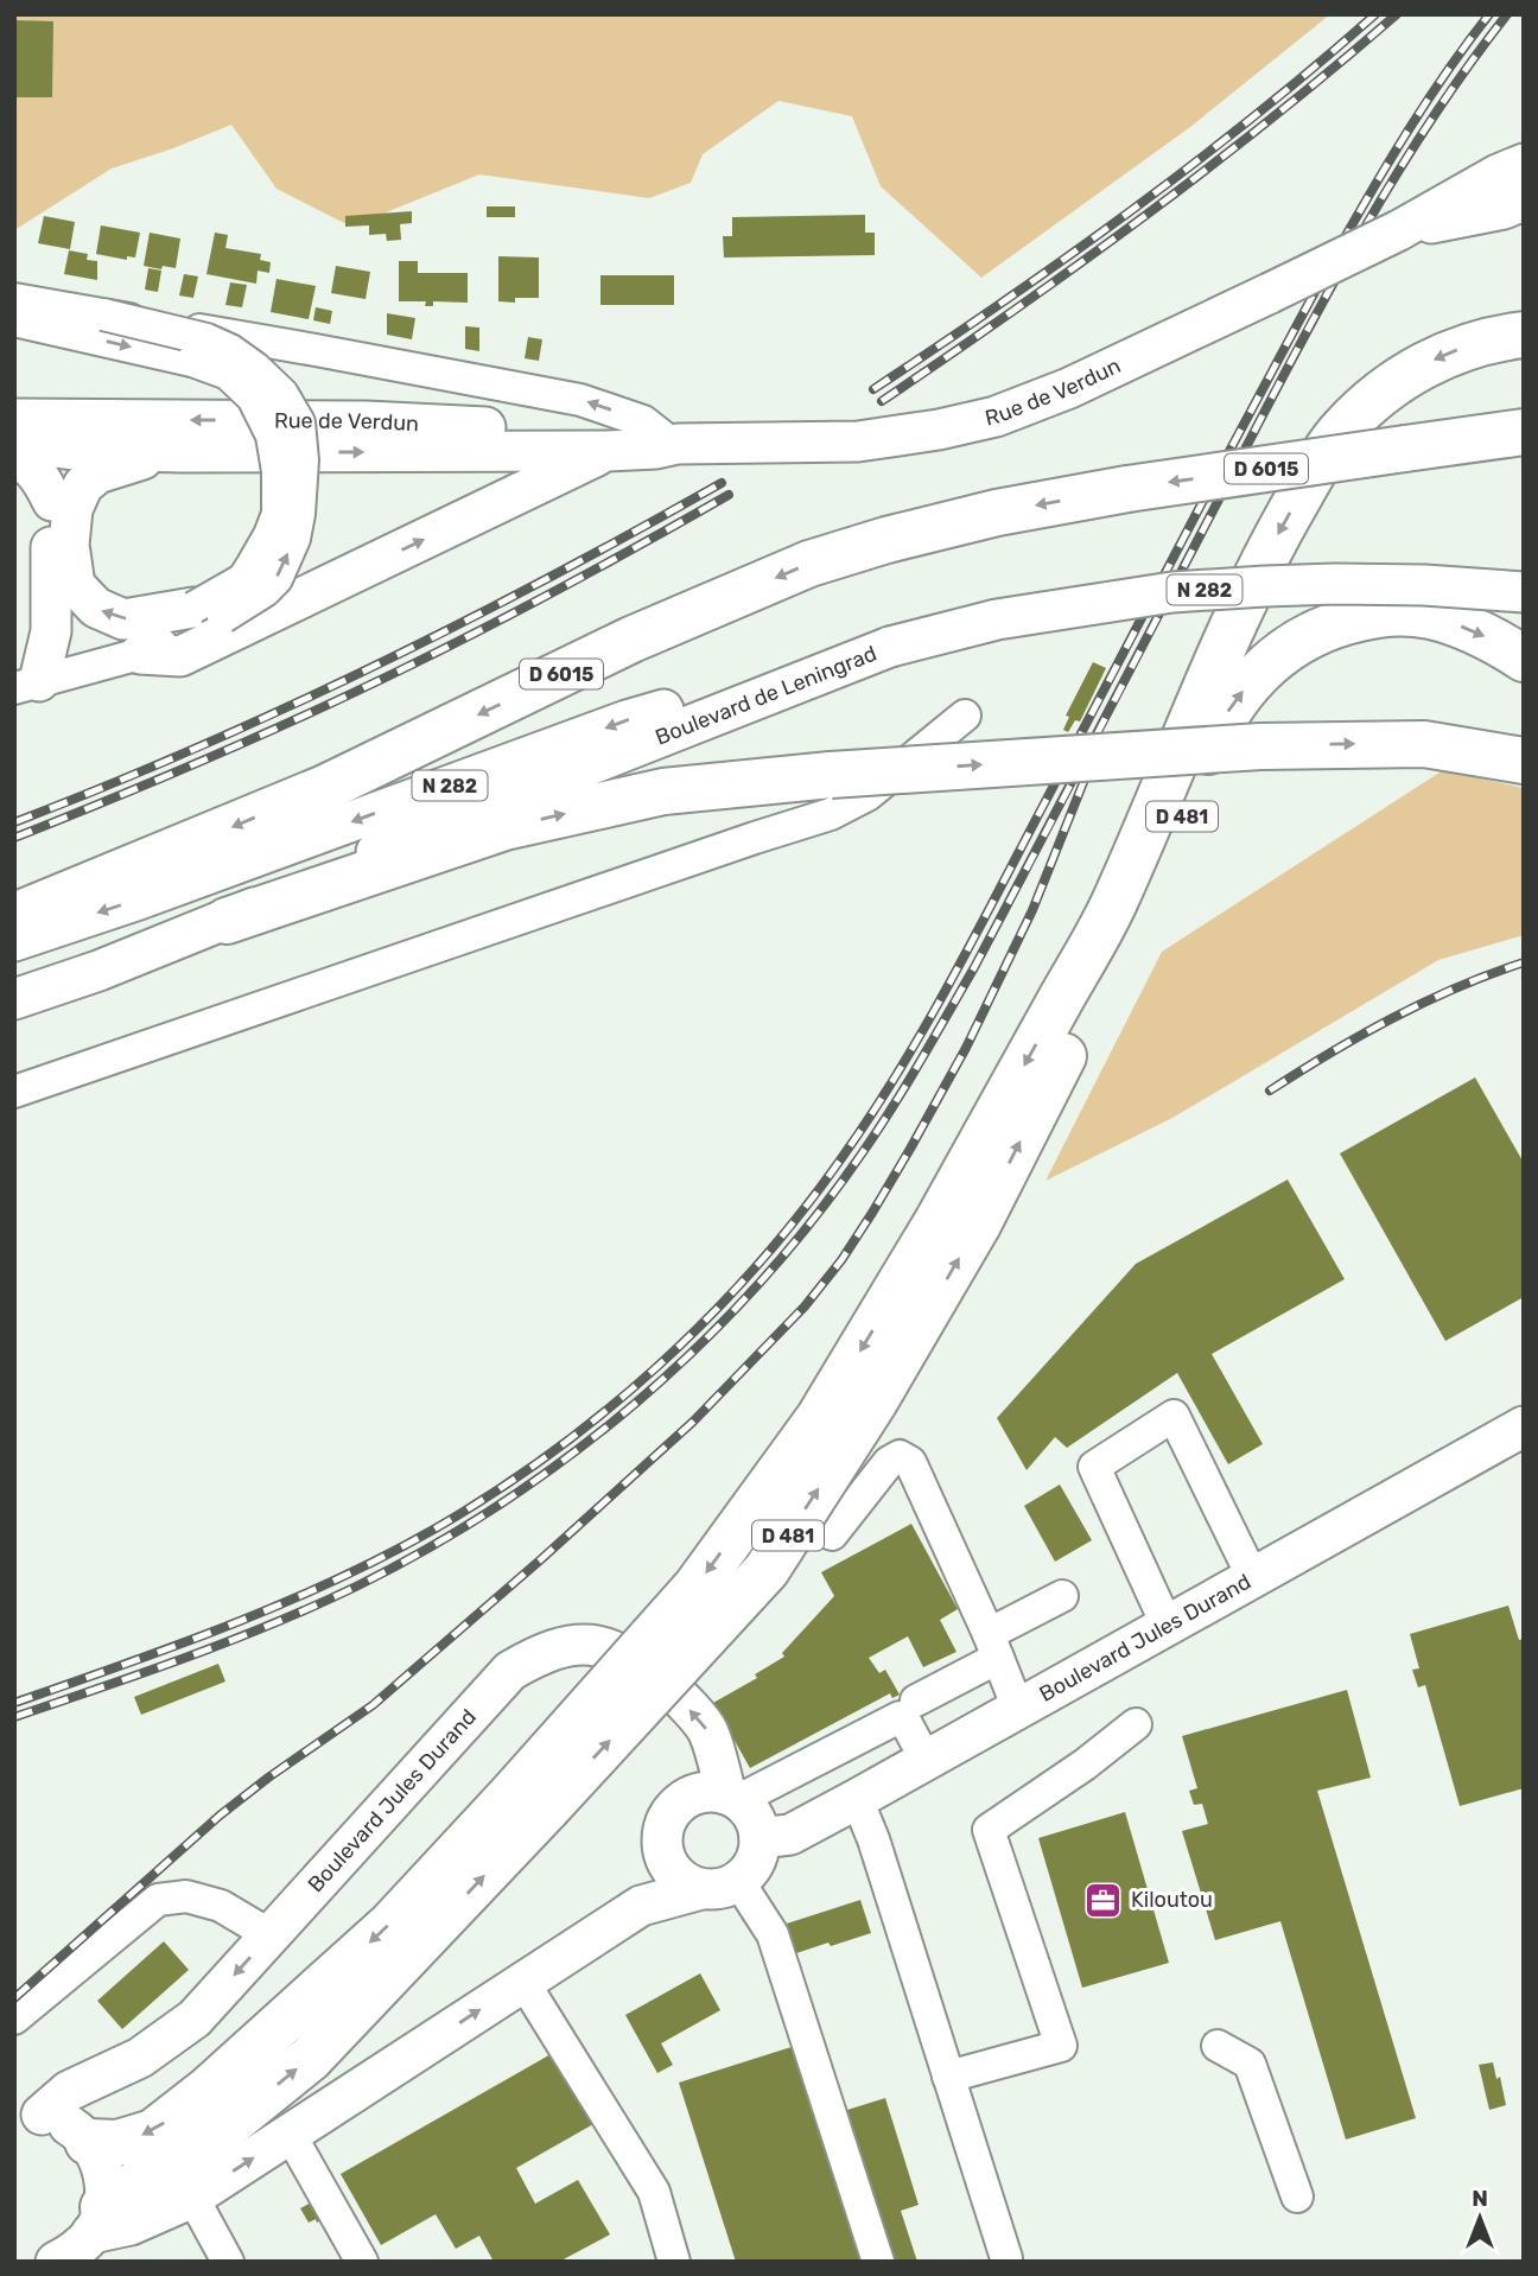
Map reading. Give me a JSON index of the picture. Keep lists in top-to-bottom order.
{
  "streets": {
    "highway": ["D 6015", "D 481"],
    "main road": [
      "Rue de Verdun",
      "N 282",
      "Boulevard de Leningrad",
      "Boulevard Jules Durand"
    ]
  },
  "crossings": [
    ["N 282", "Boulevard de Leningrad"]
  ],
  "places": {
    "office": ["Kiloutou"]
  },
  "north": "top"
}
